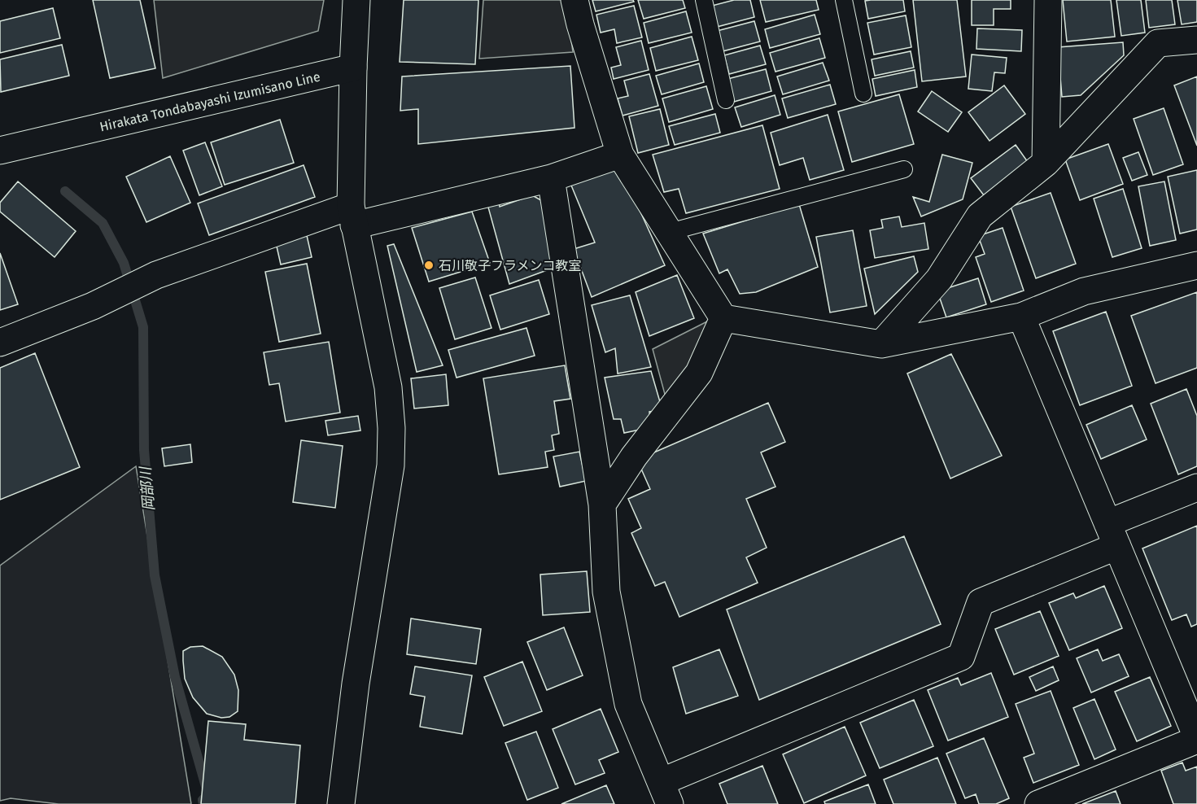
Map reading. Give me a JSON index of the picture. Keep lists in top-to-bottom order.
{
  "streets": {
    "street": ["Hirakata Tondabayashi Izumisano Line"]
  },
  "water": ["岡部川"],
  "places": ["石川敬子フラメンコ教室"]
}
